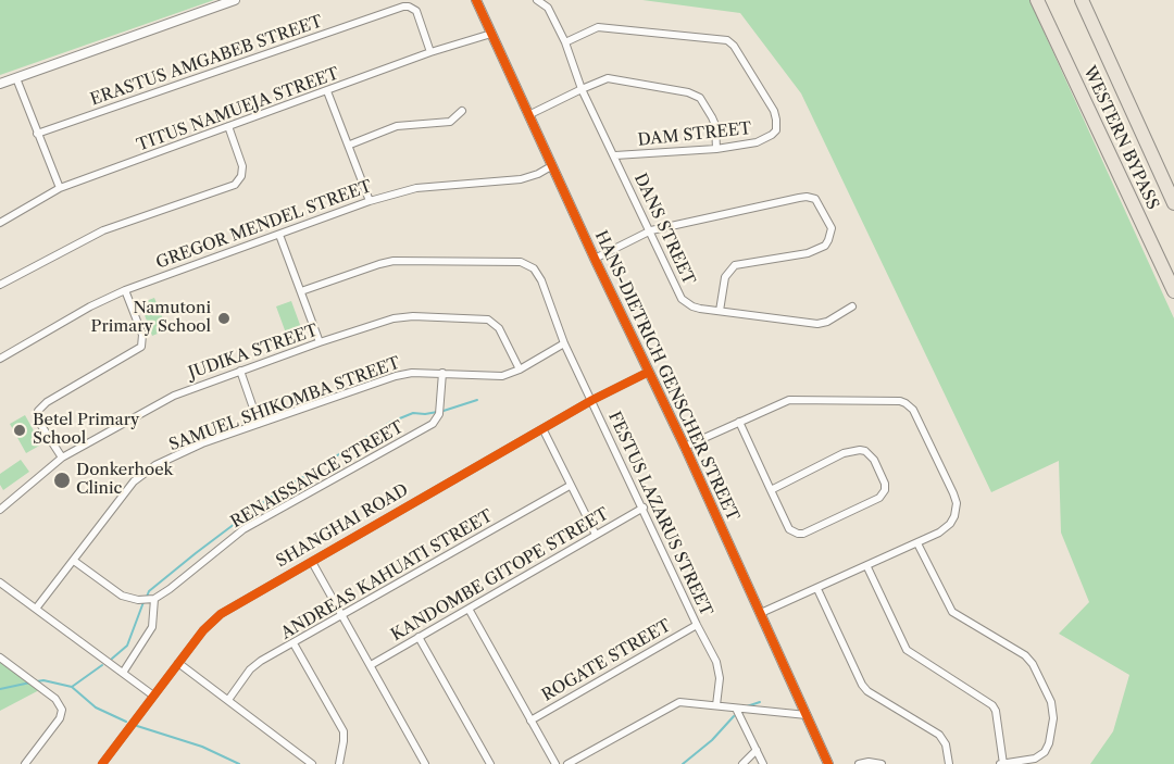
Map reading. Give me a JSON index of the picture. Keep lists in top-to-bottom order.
{
  "streets": {
    "highway": ["WESTERN BYPASS"],
    "street": [
      "ERASTUS AMGABEB STREET",
      "TITUS NAMUEJA STREET",
      "DAM STREET",
      "GREGOR MENDEL STREET",
      "DANS STREET",
      "JUDIKA STREET",
      "HANS-DIETRICH GENSCHER STREET",
      "SAMUEL SHIKOMBA STREET",
      "RENAISSANCE STREET",
      "FESTUS LAZARUS STREET",
      "SHANGHAI ROAD",
      "ANDREAS KAHUATI STREET",
      "KANDOMBE GITOPE STREET",
      "ROGATE STREET"
    ]
  },
  "crossings": [
    ["ERASTUS AMGABEB STREET", "TITUS NAMUEJA STREET"],
    ["TITUS NAMUEJA STREET", "HANS-DIETRICH GENSCHER STREET"],
    ["DAM STREET", "DANS STREET"],
    ["GREGOR MENDEL STREET", "HANS-DIETRICH GENSCHER STREET"],
    ["JUDIKA STREET", "SAMUEL SHIKOMBA STREET"],
    ["HANS-DIETRICH GENSCHER STREET", "SHANGHAI ROAD"],
    ["SAMUEL SHIKOMBA STREET", "RENAISSANCE STREET"],
    ["SAMUEL SHIKOMBA STREET", "FESTUS LAZARUS STREET"],
    ["FESTUS LAZARUS STREET", "SHANGHAI ROAD"],
    ["FESTUS LAZARUS STREET", "KANDOMBE GITOPE STREET"],
    ["FESTUS LAZARUS STREET", "ROGATE STREET"]
  ],
  "places": ["Namutoni Primary School", "Betel Primary School", "Donkerhoek Clinic"]
}
